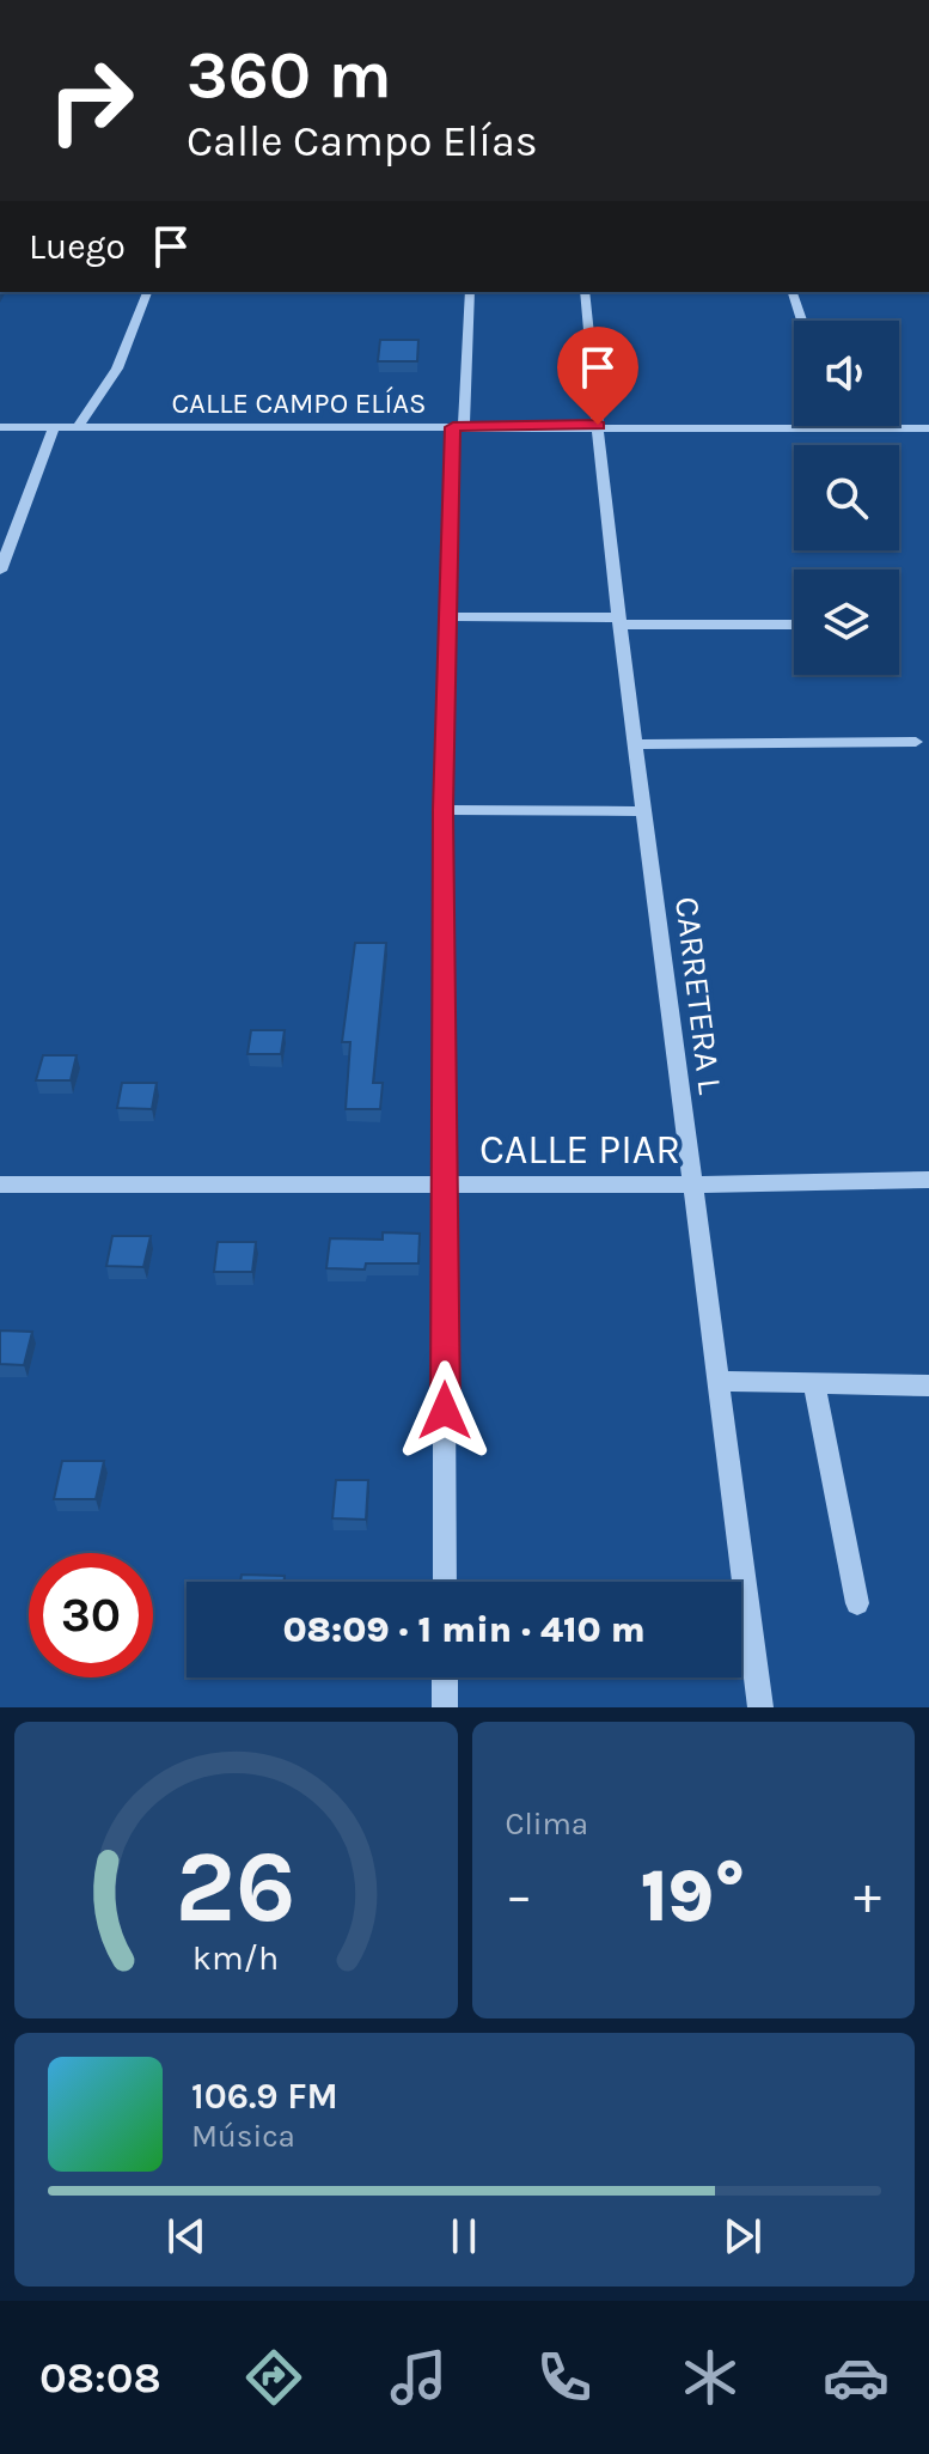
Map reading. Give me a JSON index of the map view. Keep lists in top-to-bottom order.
{
  "streets": {
    "street": ["CALLE CAMPO ELÍAS", "CARRETERA L", "CALLE PIAR"]
  },
  "crossings": [
    ["CALLE CAMPO ELÍAS", "CARRETERA L"],
    ["CARRETERA L", "CALLE PIAR"]
  ],
  "page": {
    "turn": ["360 m", "Calle Campo Elías"],
    "then": "Luego",
    "limit": "30",
    "trip": "08:09 · 1 min · 410 m",
    "tile": "Clima",
    "heat": ["−", "19°", "+"],
    "song": ["106.9 FM", "Música"],
    "tabs": "08:08",
    "gauge": ["26", "km/h"]
  }
}
